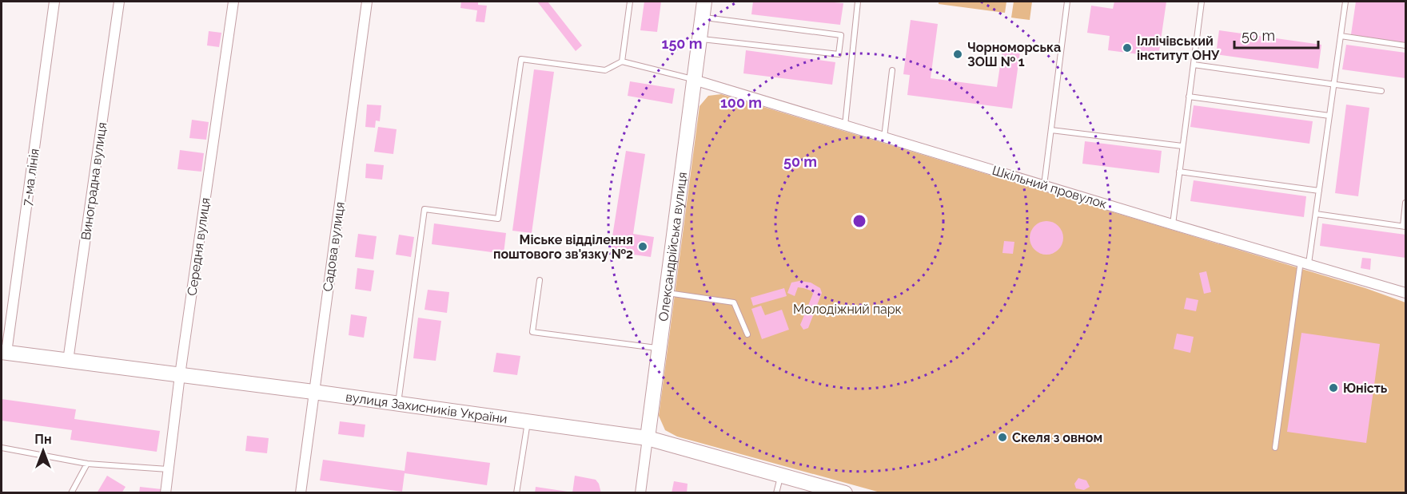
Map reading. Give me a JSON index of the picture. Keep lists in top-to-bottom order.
{
  "streets": {
    "main road": ["Олександрійська вулиця", "вулиця Захисників України"],
    "street": [
      "7-ма лінія",
      "Виноградна вулиця",
      "Шкільний провулок",
      "Середня вулиця",
      "Садова вулиця"
    ]
  },
  "crossings": [
    ["7-ма лінія", "вулиця Захисників України"],
    ["Виноградна вулиця", "вулиця Захисників України"],
    ["Шкільний провулок", "Олександрійська вулиця"],
    ["Середня вулиця", "вулиця Захисників України"],
    ["Садова вулиця", "вулиця Захисників України"],
    ["Олександрійська вулиця", "вулиця Захисників України"]
  ],
  "parks": ["Молодіжний парк"],
  "places": [
    "Іллічівський інститут ОНУ",
    "Чорноморська ЗОШ № 1",
    "Міське відділення поштового зв'язку №2",
    "Юність",
    "Скеля з овном"
  ],
  "scale_bar": "50 m",
  "north": "top",
  "rings": ["150 m", "100 m", "50 m"]
}
